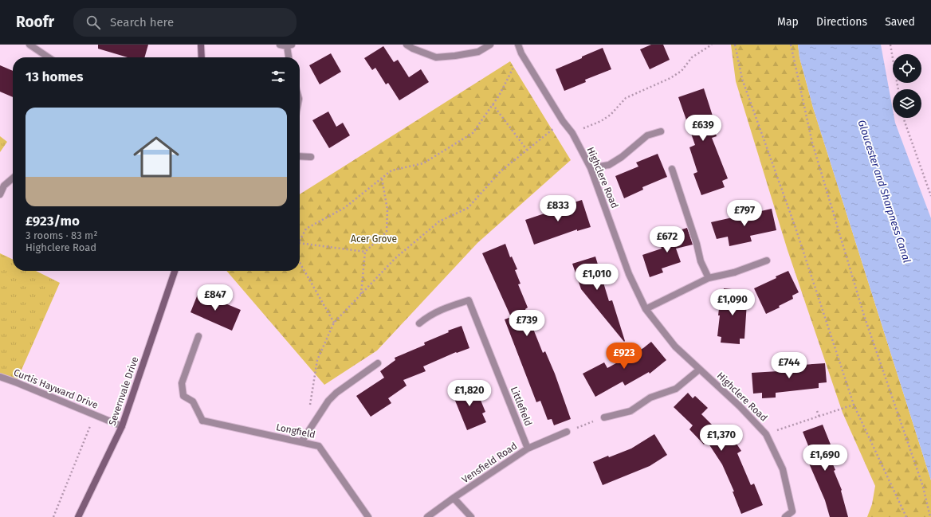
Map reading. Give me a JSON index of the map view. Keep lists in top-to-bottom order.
{
  "streets": {
    "street": [
      "Highclere Road",
      "Curtis Hayward Drive",
      "Severnvale Drive",
      "Littlefield",
      "Longfield",
      "Vensfield Road"
    ]
  },
  "crossings": [
    ["Curtis Hayward Drive", "Severnvale Drive"],
    ["Littlefield", "Vensfield Road"]
  ],
  "water": ["Gloucester and Sharpness Canal"],
  "parks": ["Acer Grove"],
  "page": {
    "header": "Roofr",
    "search": "Search here",
    "nav": ["Map", "Directions", "Saved"],
    "heading": "13 homes",
    "list": [
      {
        "name": "£923/mo",
        "note": "3 rooms · 83 m² · Highclere Road"
      }
    ],
    "price": [
      "£639",
      "£833",
      "£797",
      "£672",
      "£1,010",
      "£847",
      "£1,090",
      "£739",
      "£923",
      "£744",
      "£1,820",
      "£1,370",
      "£1,690"
    ]
  }
}
